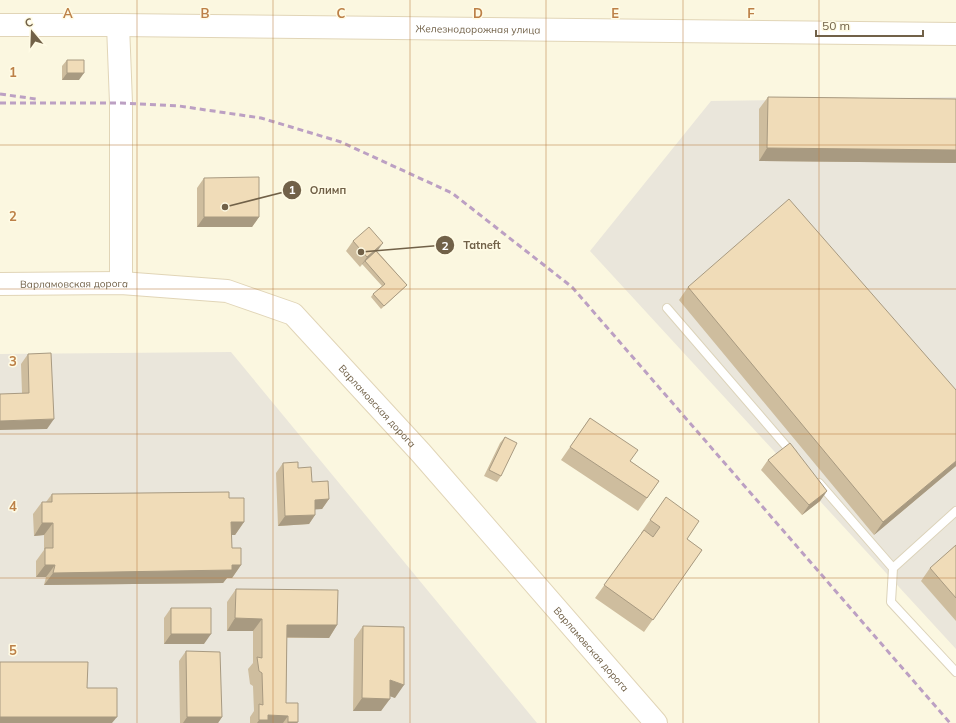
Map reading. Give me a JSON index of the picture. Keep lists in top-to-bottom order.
{
  "streets": {
    "street": ["Железнодорожная улица", "Варламовская дорога"]
  },
  "places": ["Олимп", "Tatneft"],
  "scale_bar": "50 m",
  "north": "top",
  "grid": {
    "columns": [
      "A",
      "B",
      "C",
      "D",
      "E",
      "F"
    ],
    "rows": [
      "1",
      "2",
      "3",
      "4",
      "5"
    ]
  }
}
